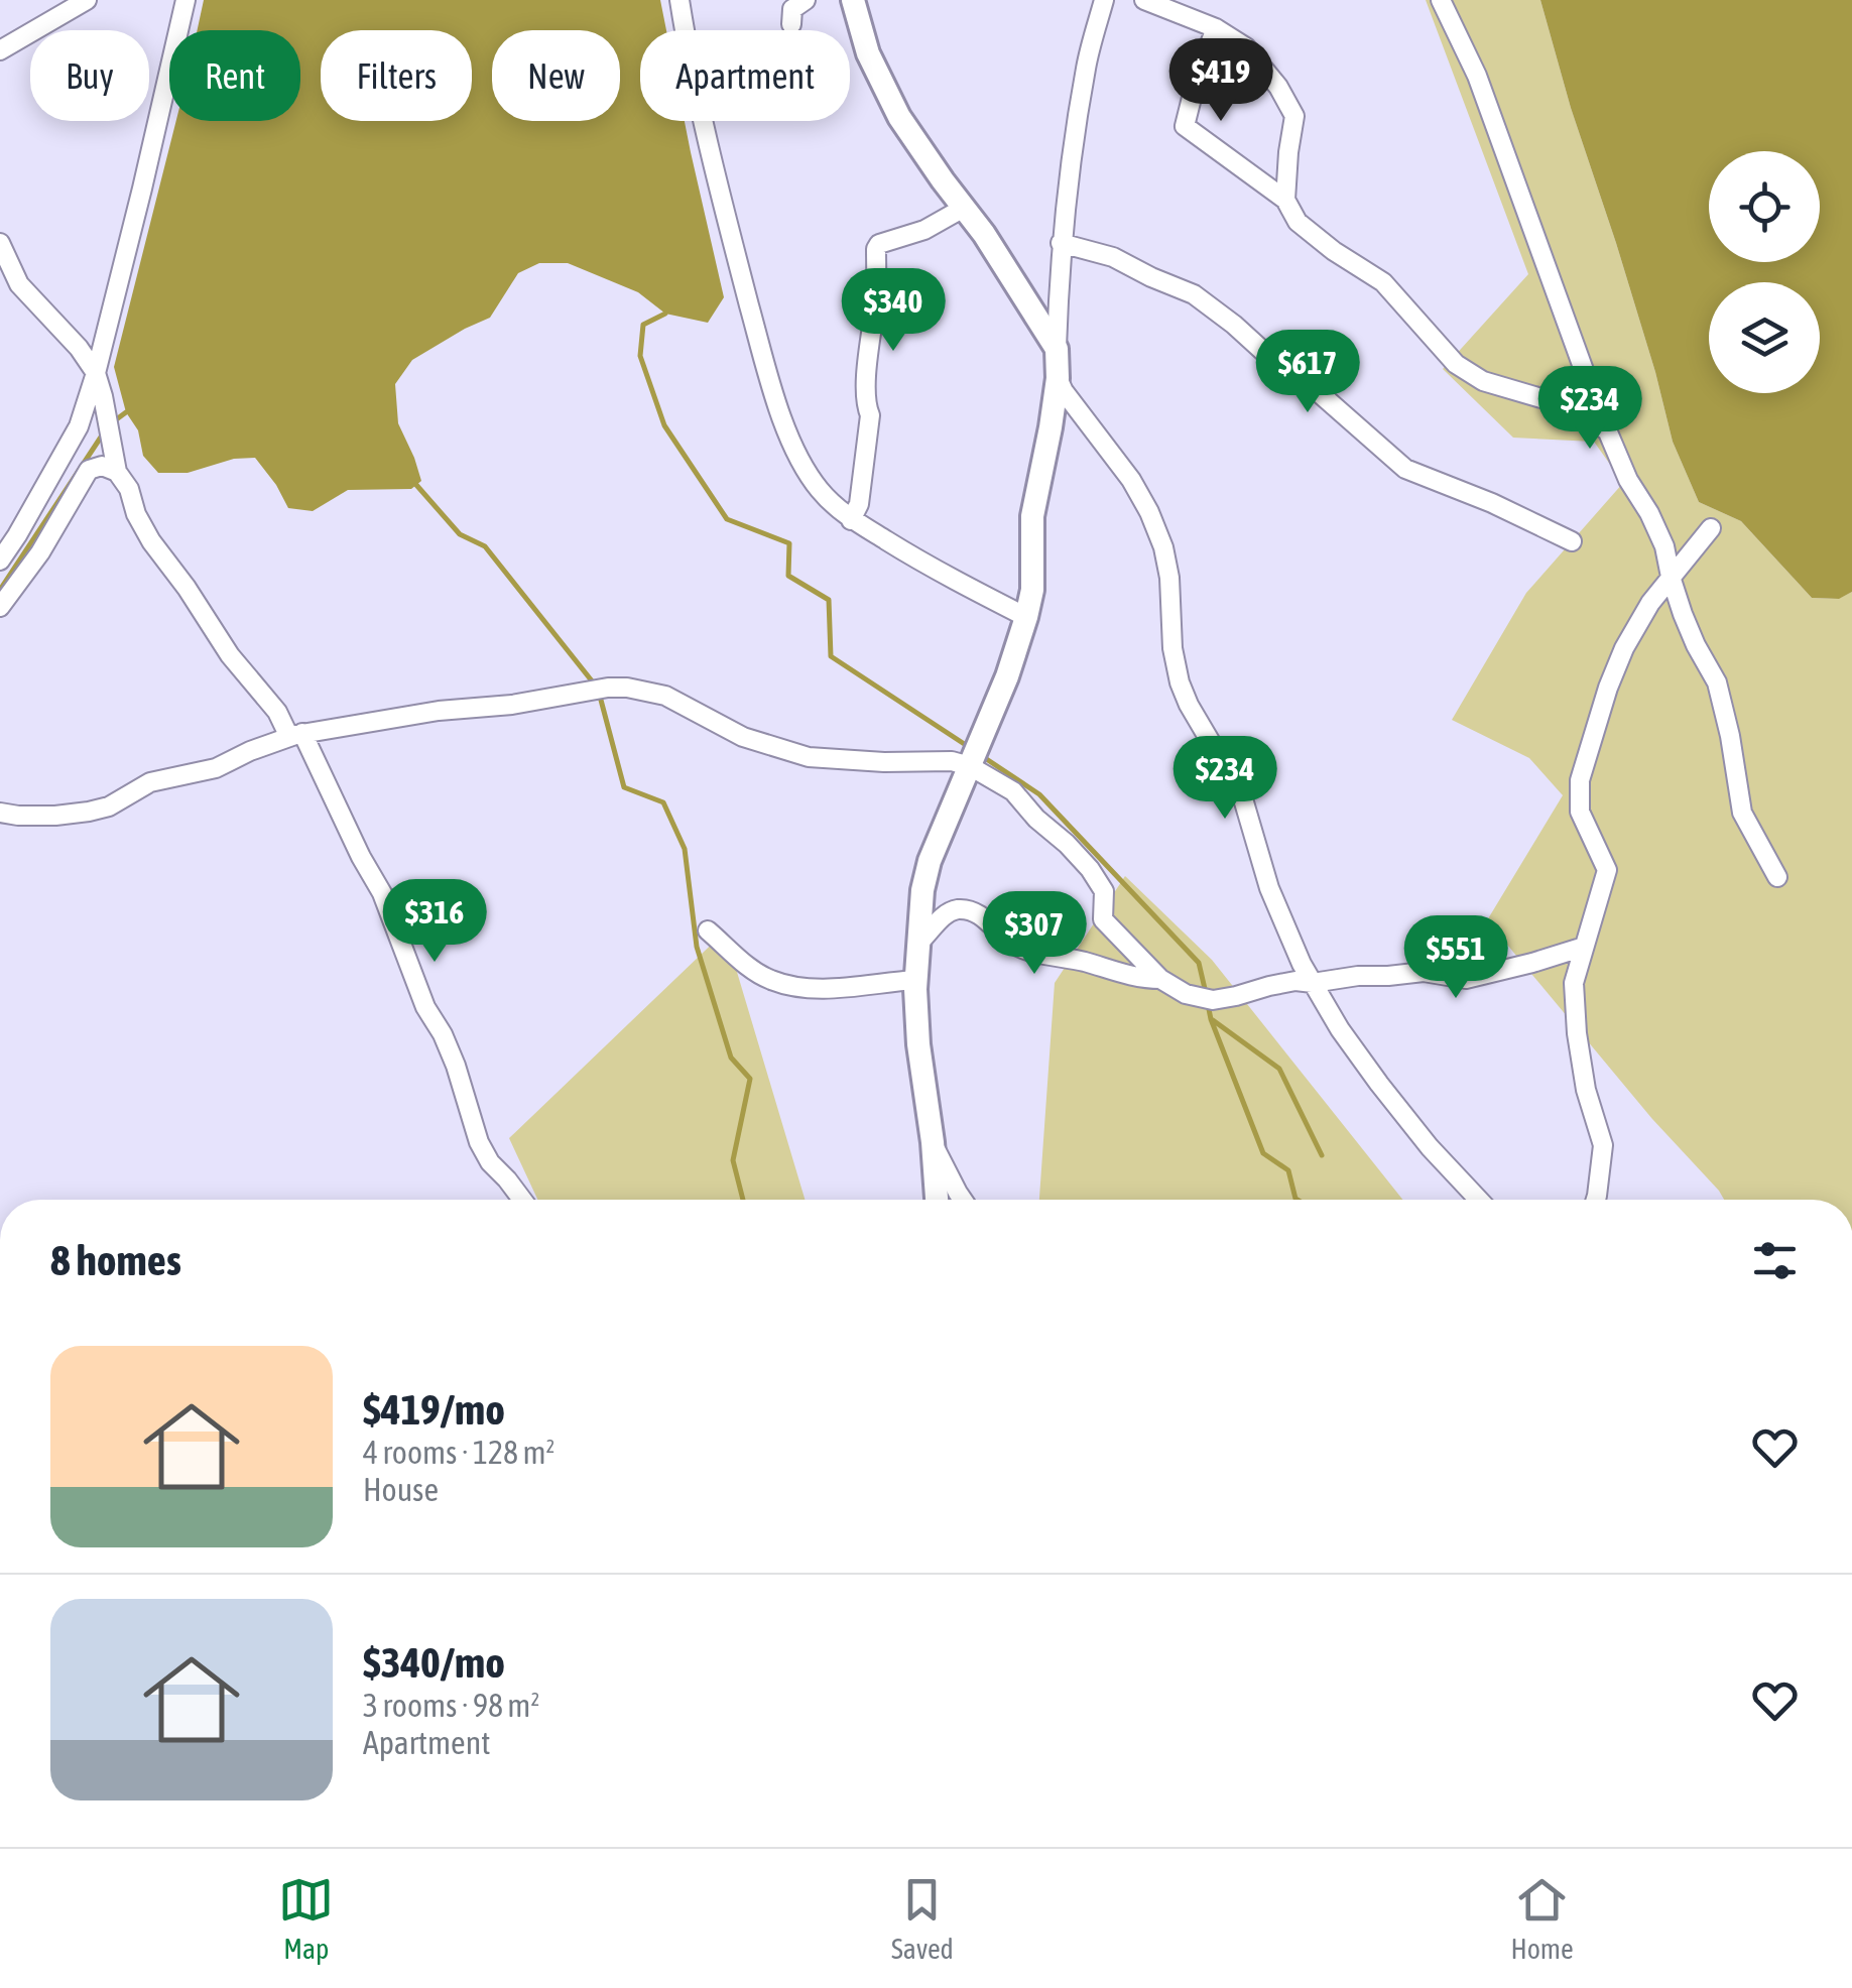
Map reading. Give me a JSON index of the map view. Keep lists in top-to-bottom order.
{
  "page": {
    "chip": [
      "Buy",
      "Rent",
      "Filters",
      "New",
      "Apartment"
    ],
    "price": [
      "$419",
      "$340",
      "$617",
      "$234",
      "$234",
      "$316",
      "$307",
      "$551"
    ],
    "heading": "8 homes",
    "list": [
      {
        "name": "$419/mo",
        "note": "4 rooms · 128 m² · House"
      },
      {
        "name": "$340/mo",
        "note": "3 rooms · 98 m² · Apartment"
      }
    ],
    "tabs": ["Map", "Saved", "Home"]
  }
}
